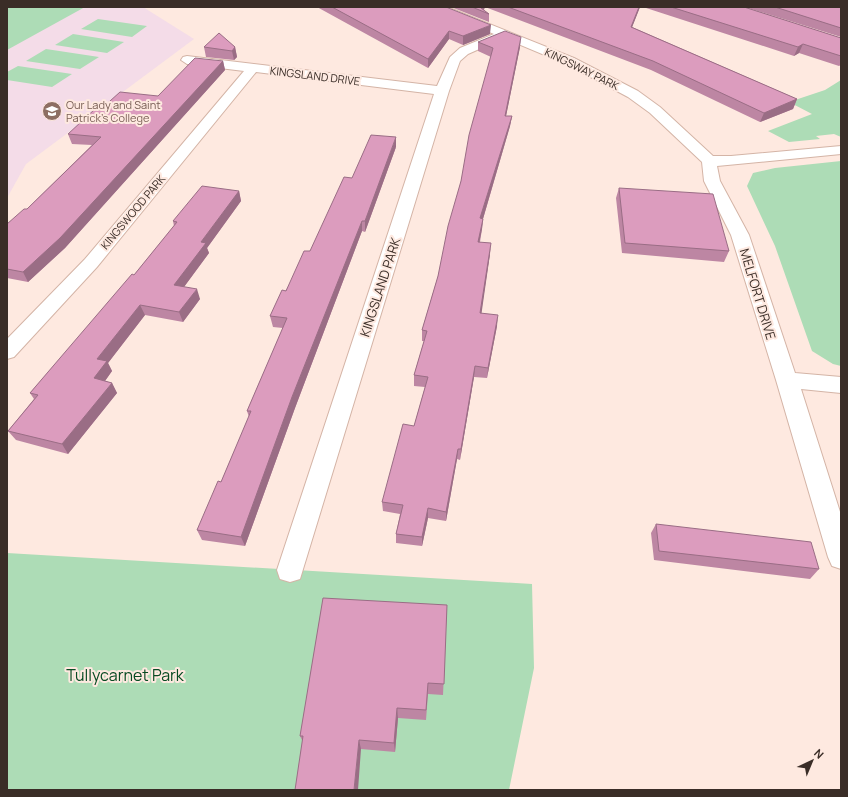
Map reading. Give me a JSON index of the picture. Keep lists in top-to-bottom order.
{
  "streets": {
    "street": [
      "KINGSWAY PARK",
      "KINGSLAND DRIVE",
      "KINGSWOOD PARK",
      "KINGSLAND PARK",
      "MELFORT DRIVE"
    ]
  },
  "crossings": [
    ["KINGSWAY PARK", "KINGSLAND PARK"],
    ["KINGSWAY PARK", "MELFORT DRIVE"],
    ["KINGSLAND DRIVE", "KINGSWOOD PARK"],
    ["KINGSLAND DRIVE", "KINGSLAND PARK"]
  ],
  "parks": ["Tullycarnet Park"],
  "places": {
    "school or university": ["Our Lady and Saint Patrick's College"]
  },
  "north": "top right"
}
